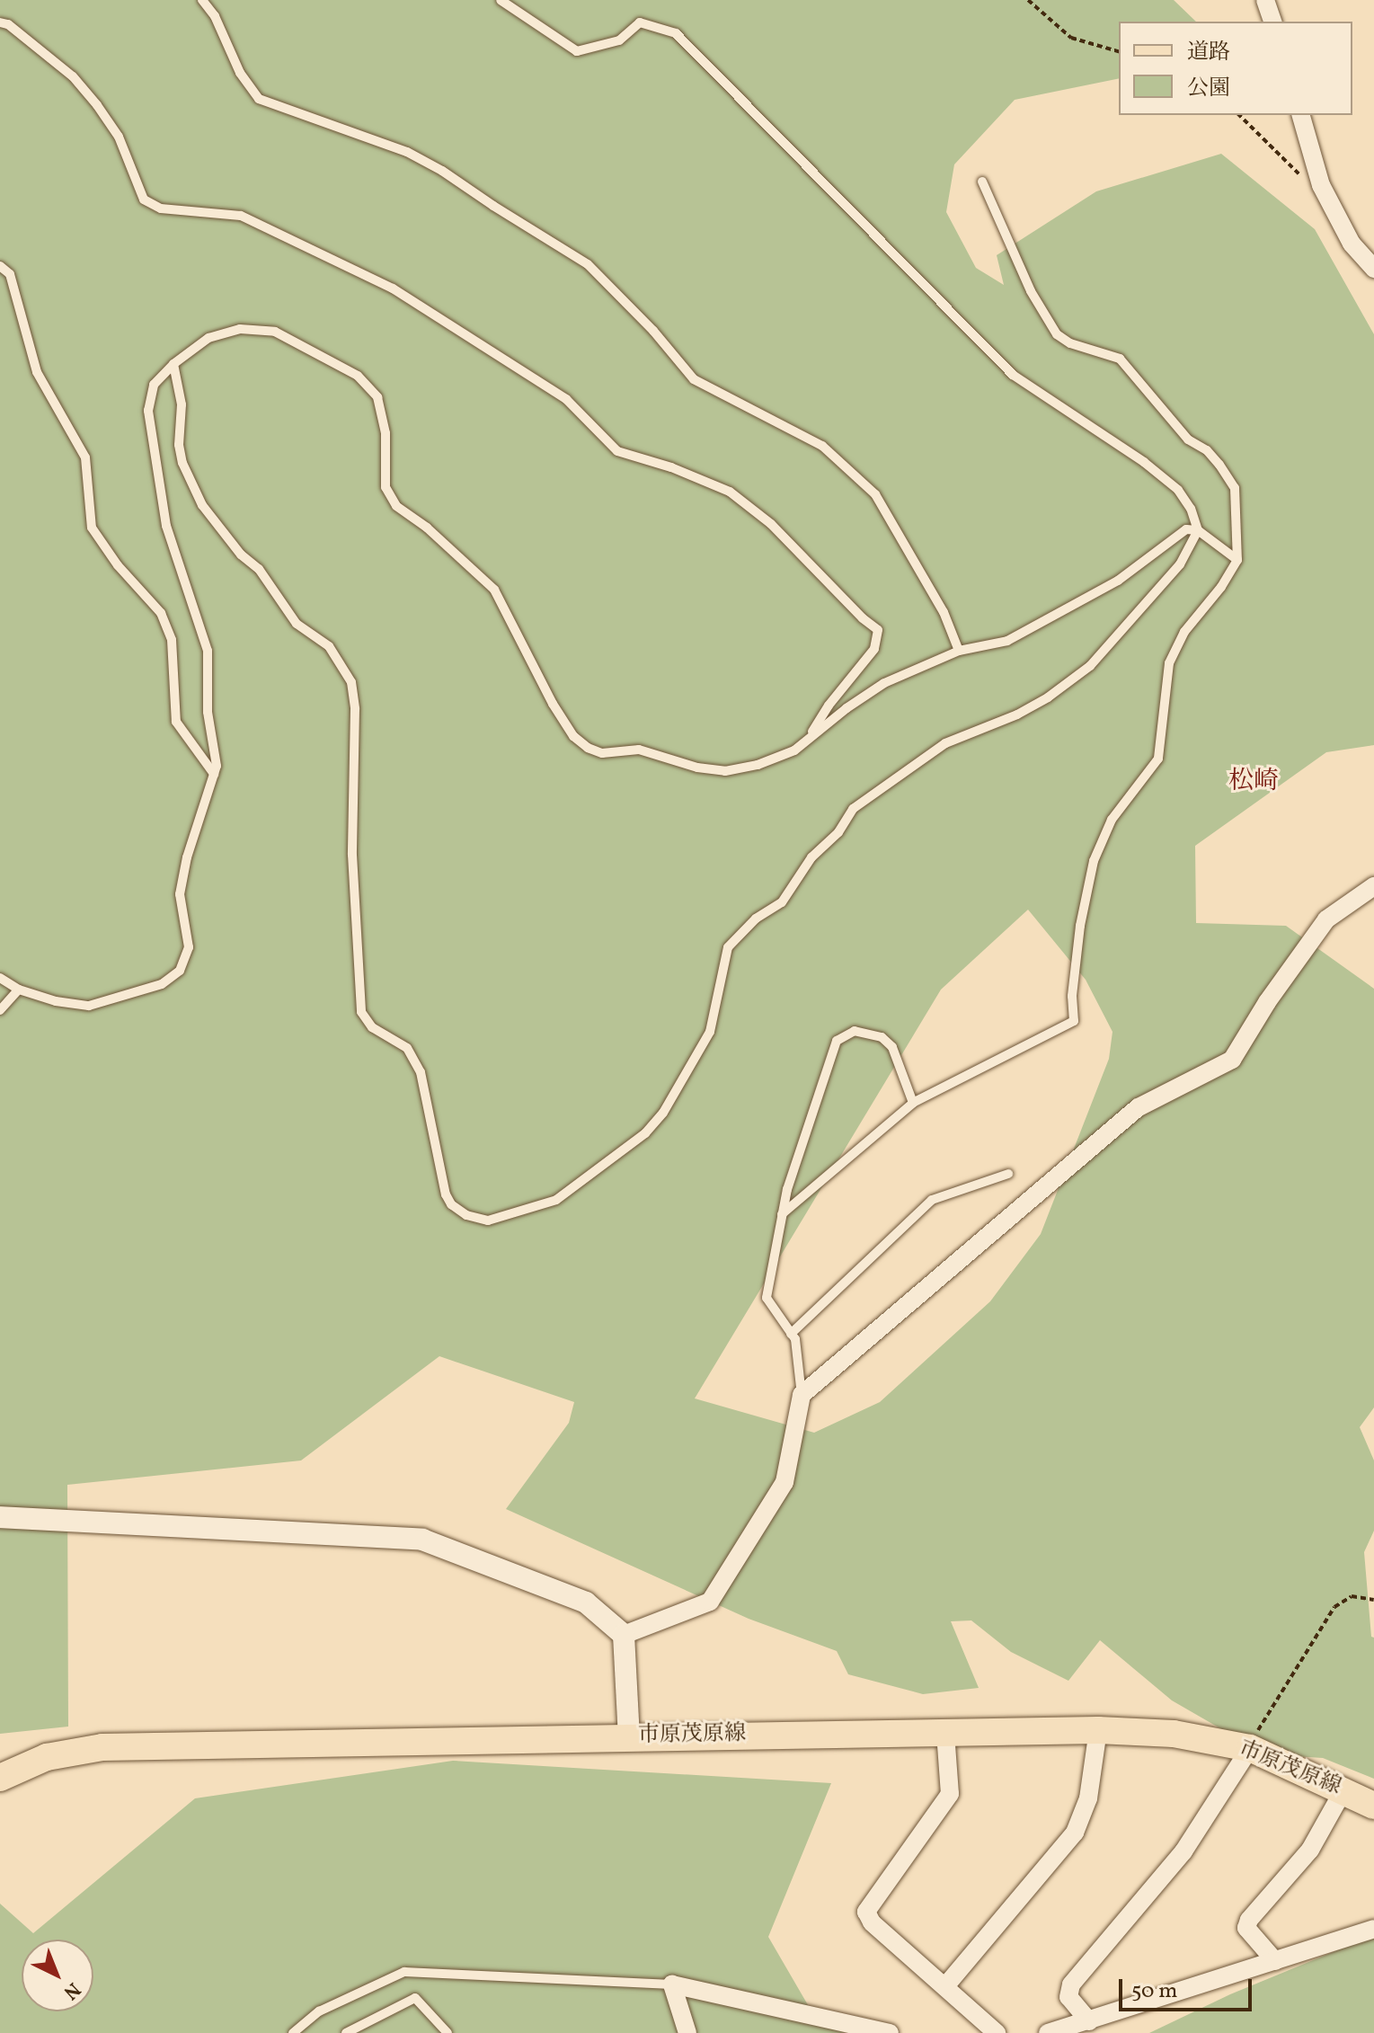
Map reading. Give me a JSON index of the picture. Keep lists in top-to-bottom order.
{
  "streets": {
    "main road": ["市原茂原線"]
  },
  "districts": ["松崎"],
  "legend": ["道路", "公園"],
  "scale_bar": "50 m",
  "north": "bottom right"
}
